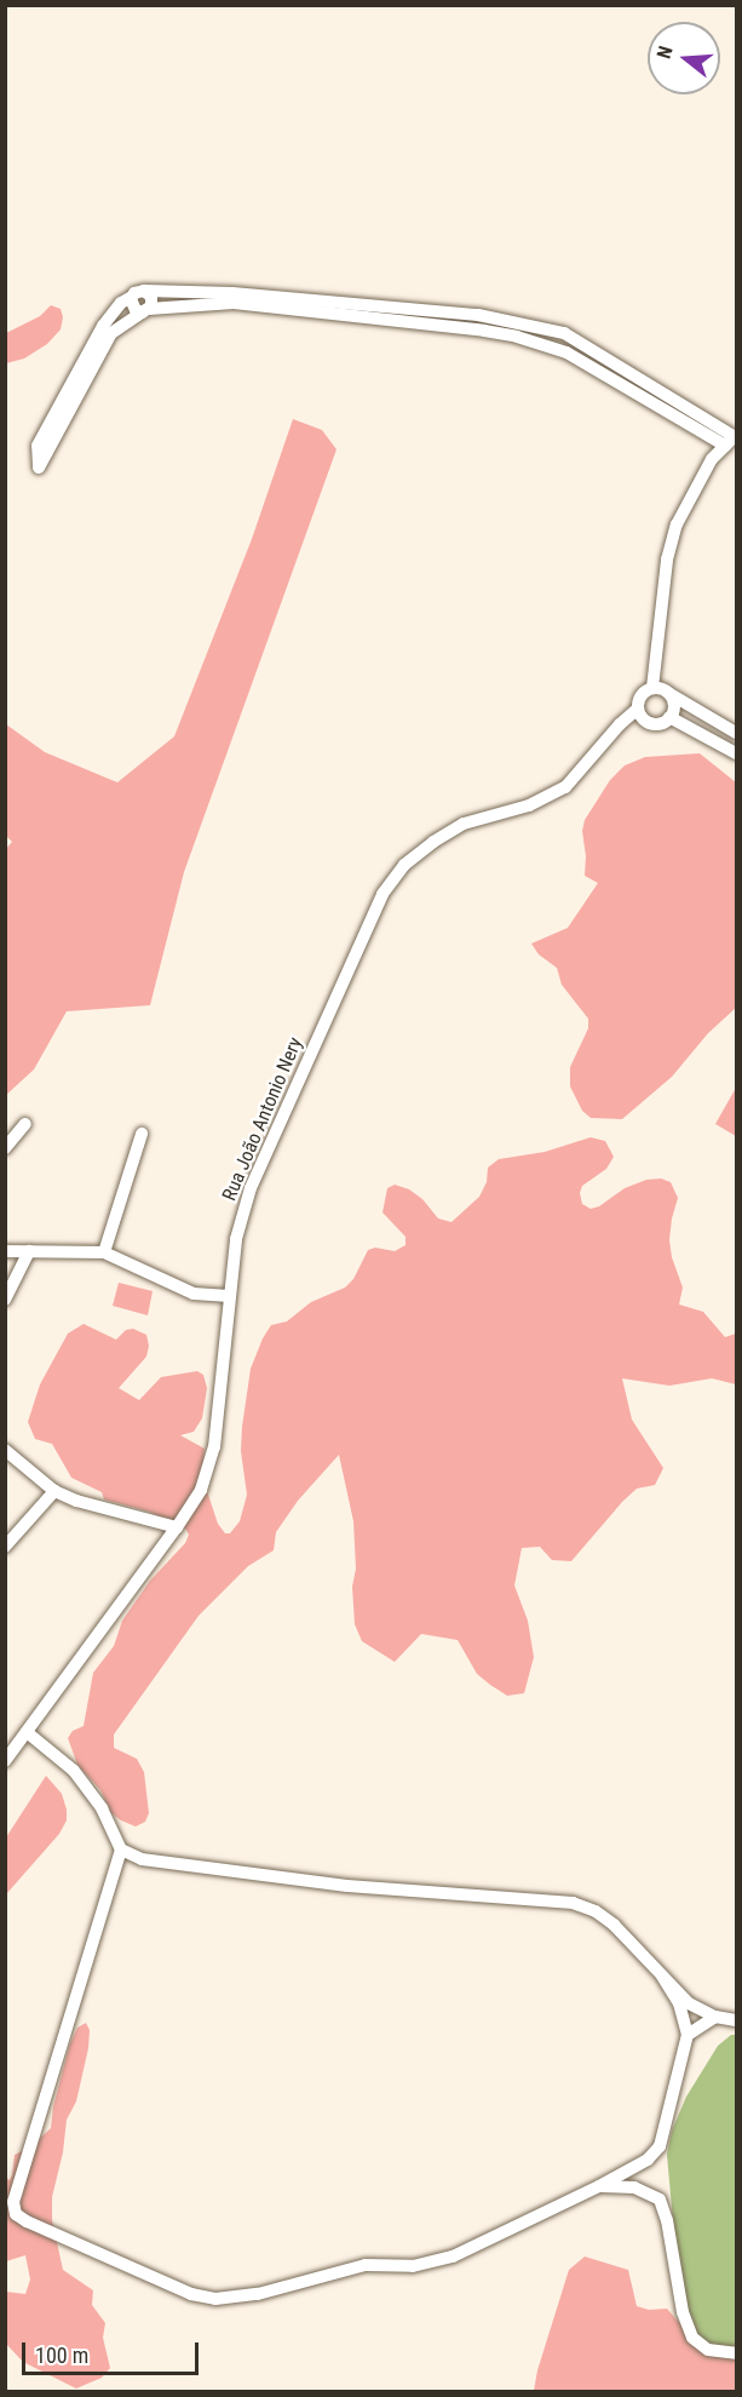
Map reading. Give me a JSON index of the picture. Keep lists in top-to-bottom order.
{
  "streets": {
    "street": ["Rua João Antonio Nery"]
  },
  "scale_bar": "100 m",
  "north": "left"
}
